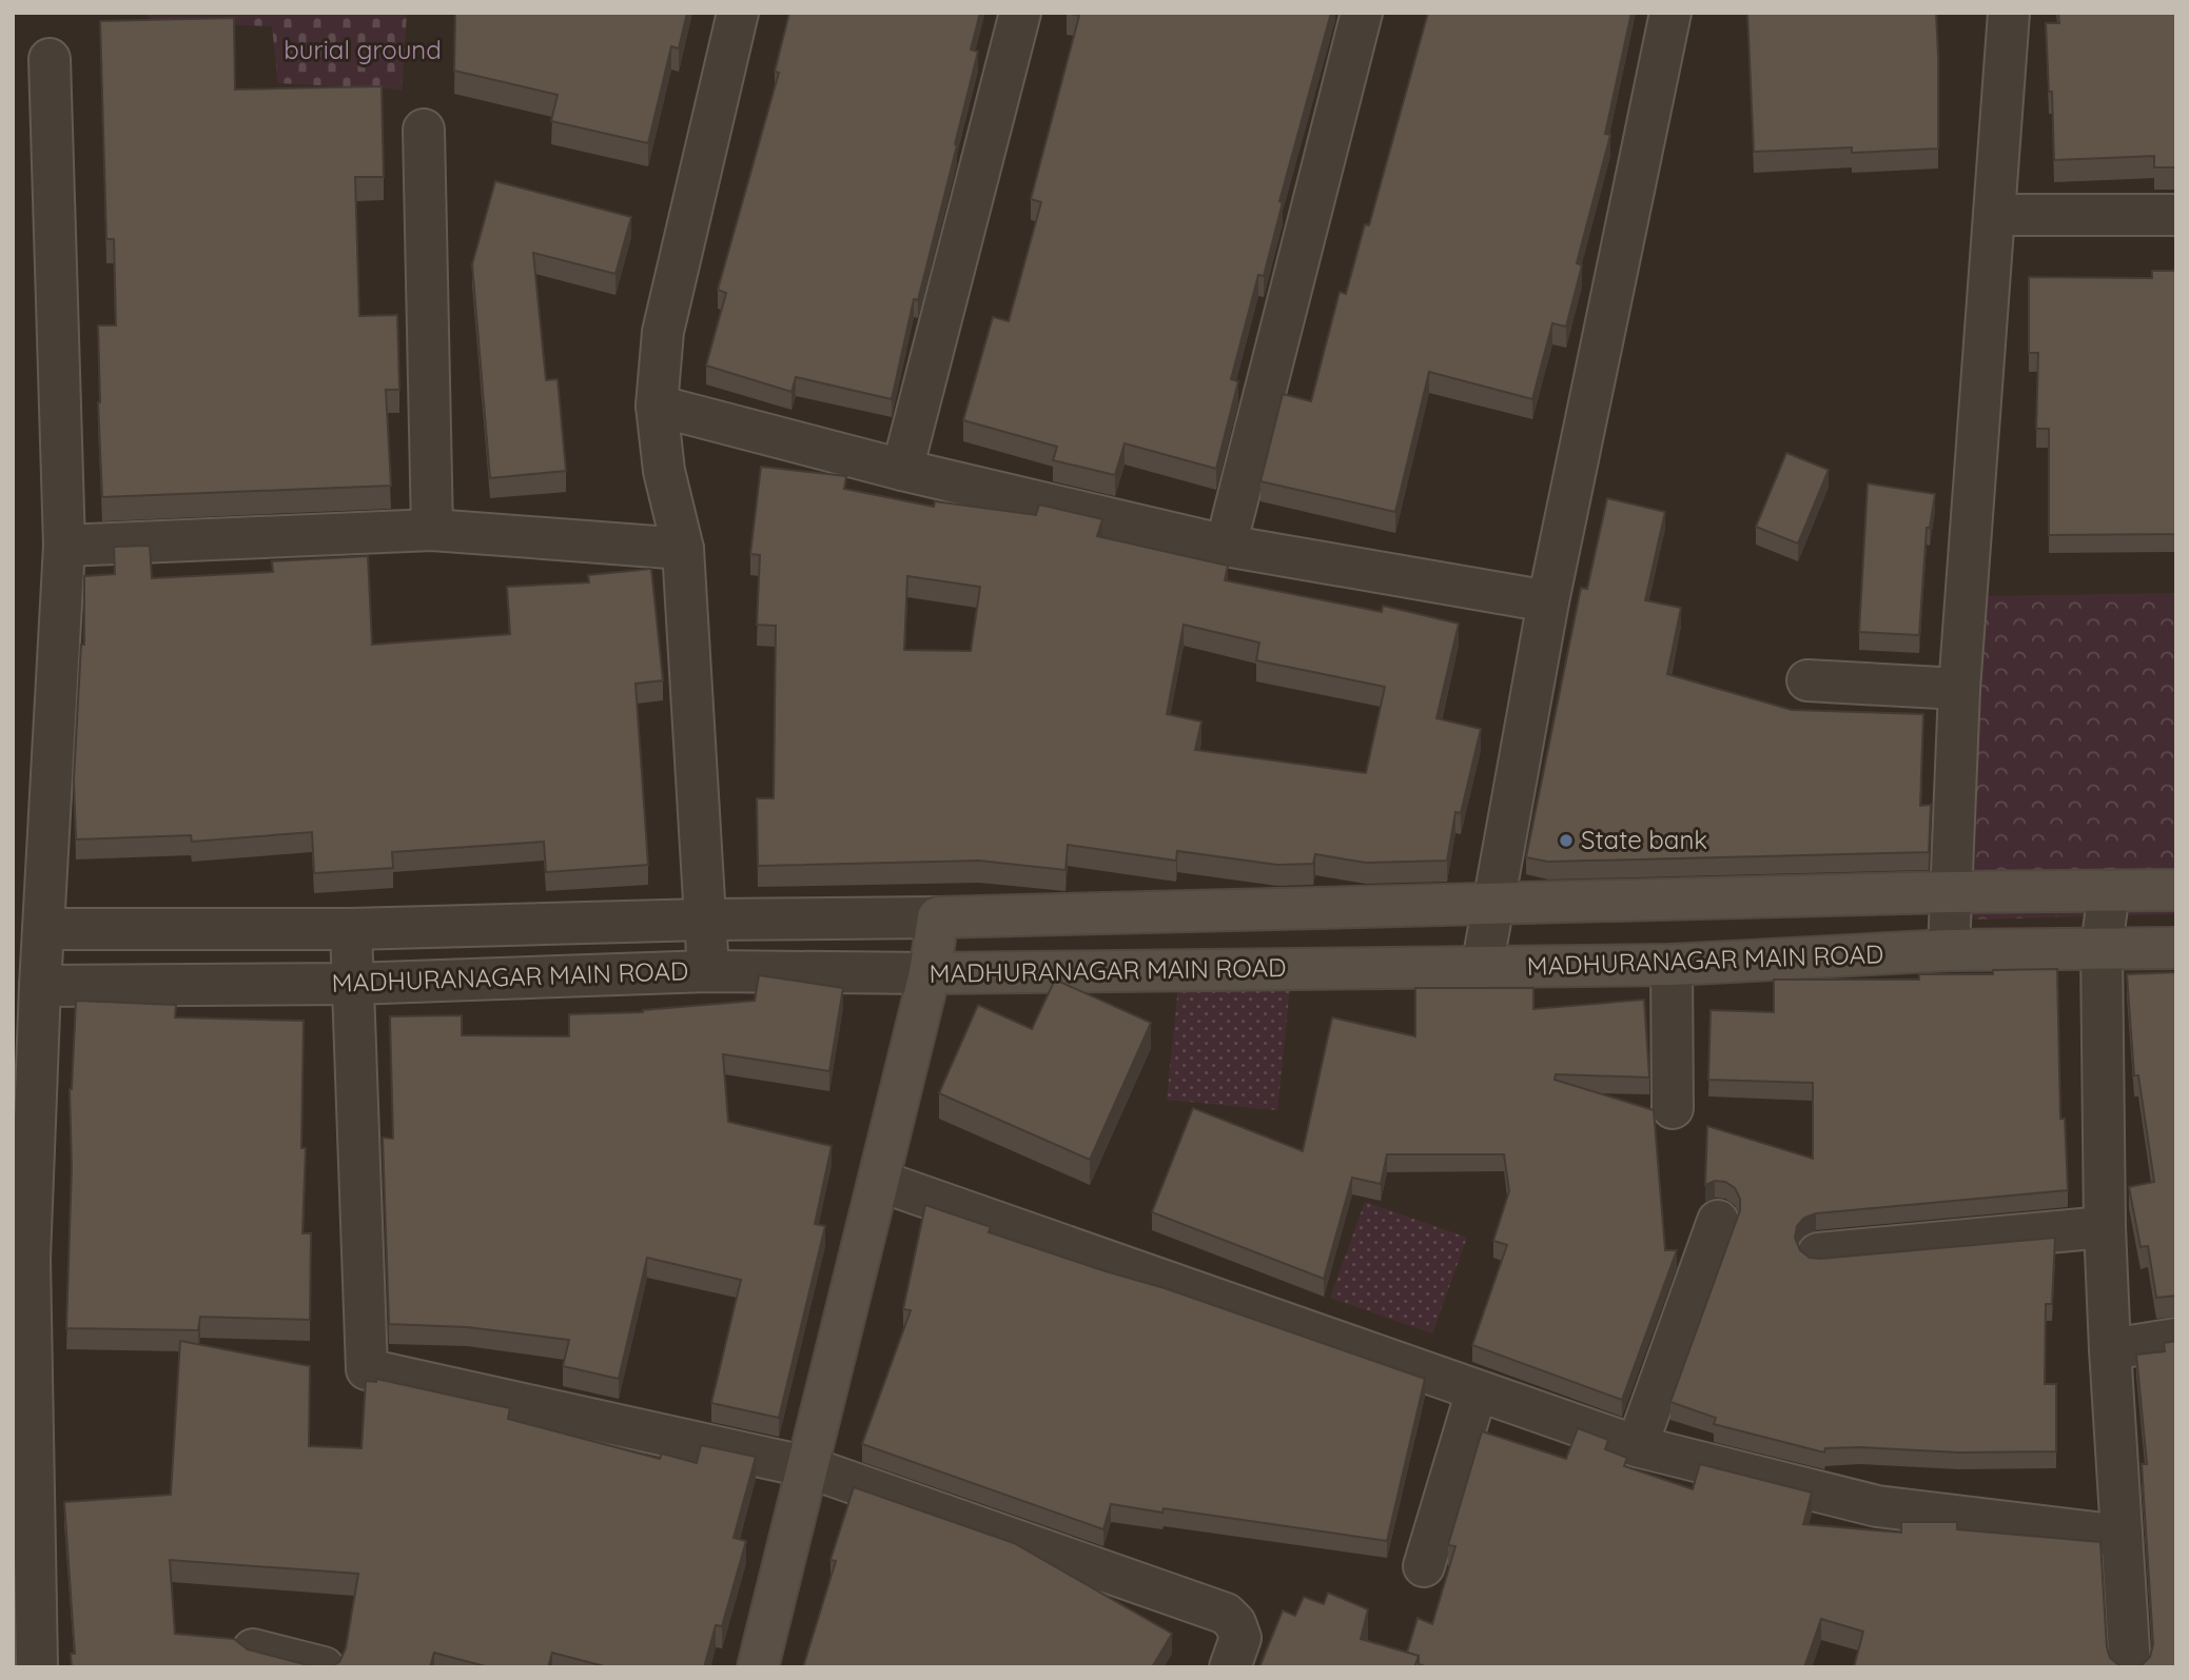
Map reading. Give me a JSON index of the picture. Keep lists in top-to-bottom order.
{
  "streets": {
    "street": ["MADHURANAGAR MAIN ROAD"]
  },
  "parks": ["burial ground"],
  "places": ["State bank"]
}
